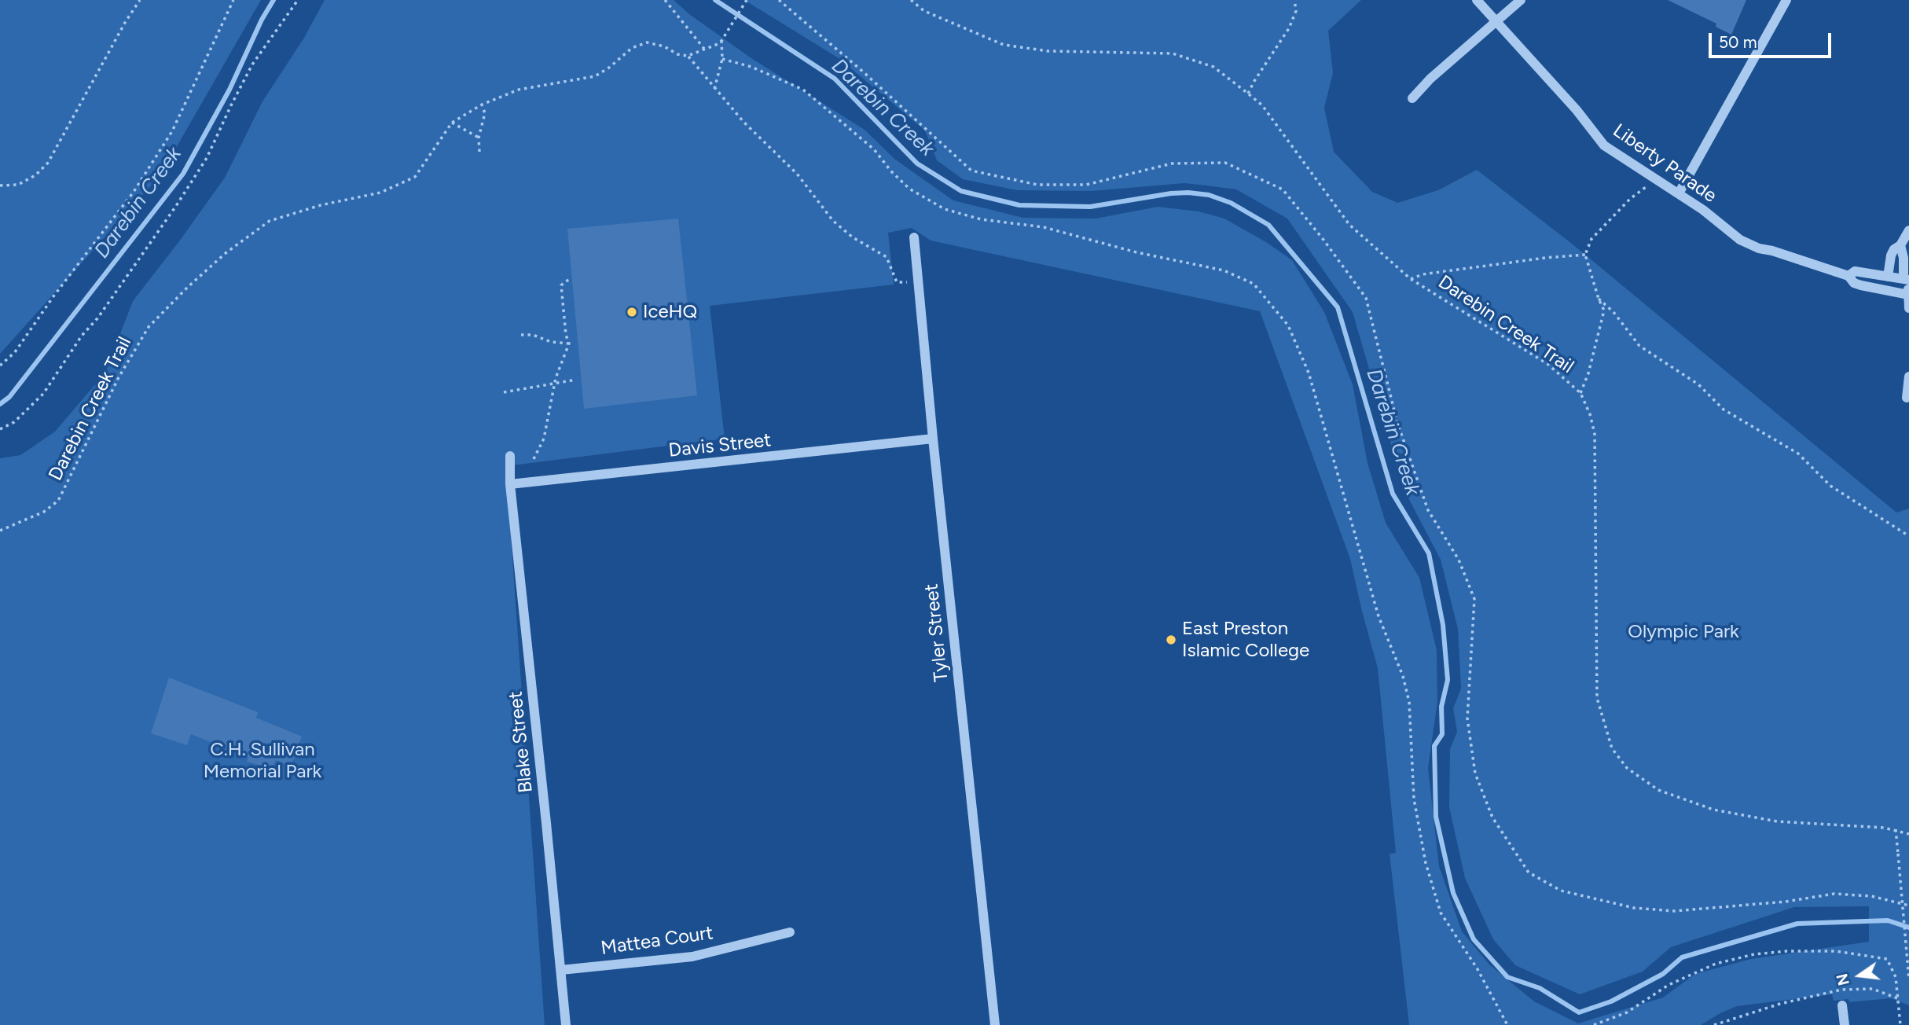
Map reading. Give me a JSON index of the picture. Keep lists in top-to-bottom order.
{
  "streets": {
    "street": [
      "Liberty Parade",
      "Davis Street",
      "Tyler Street",
      "Blake Street",
      "Mattea Court"
    ],
    "path": ["Darebin Creek Trail"]
  },
  "crossings": [
    ["Davis Street", "Tyler Street"],
    ["Davis Street", "Blake Street"],
    ["Blake Street", "Mattea Court"]
  ],
  "water": ["Darebin Creek"],
  "parks": ["Olympic Park", "C.H. Sullivan Memorial Park"],
  "places": ["IceHQ", "East Preston Islamic College"],
  "scale_bar": "50 m",
  "north": "left"
}
